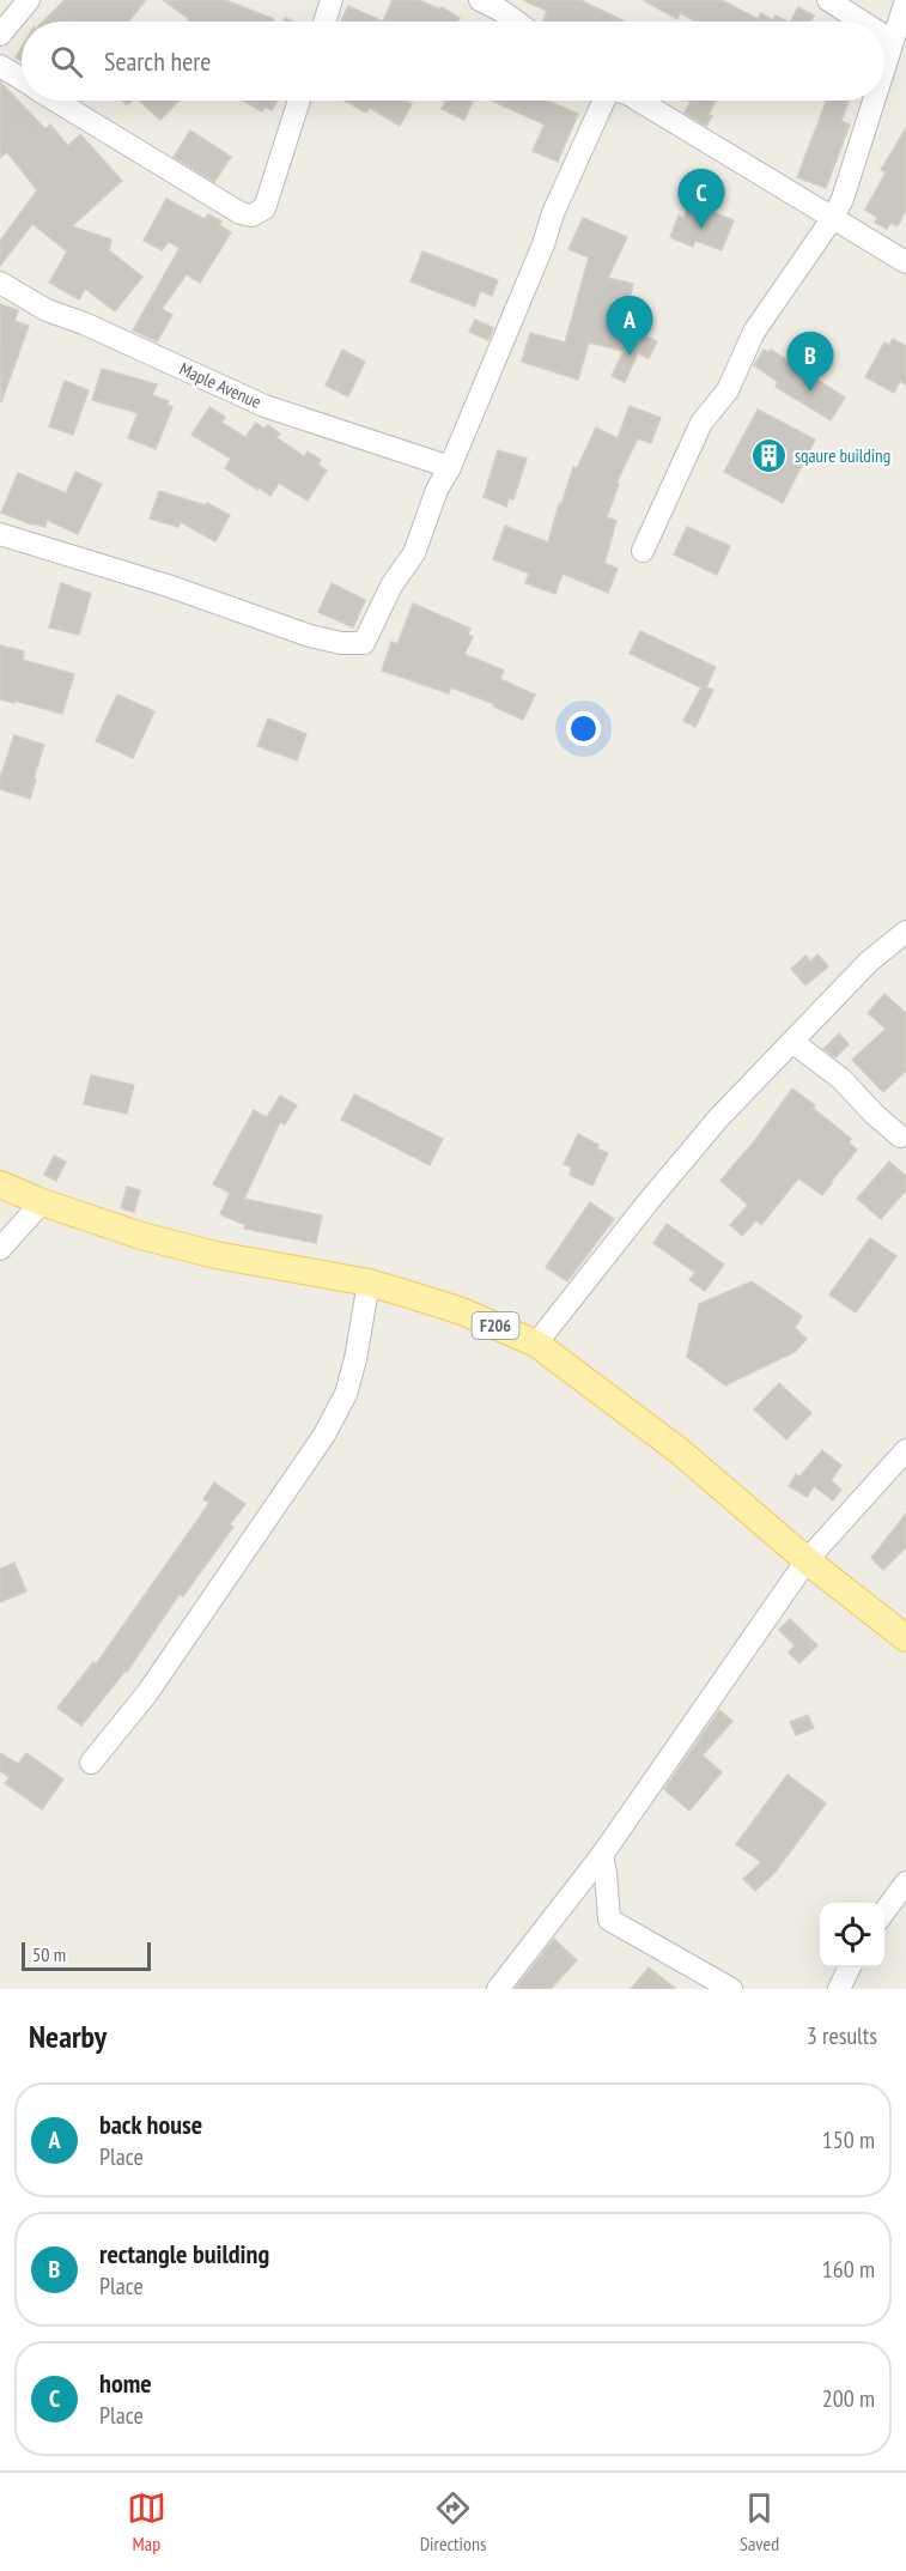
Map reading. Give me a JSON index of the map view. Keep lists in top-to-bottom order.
{
  "streets": {
    "main road": ["F206"],
    "street": ["Maple Avenue"]
  },
  "places": {
    "building": ["sqaure building"]
  },
  "scale_bar": "50 m",
  "page": {
    "search": "Search here",
    "pins": ["C", "A", "B"],
    "scale": "50 m",
    "heading": ["Nearby", "3 results"],
    "list": [
      {
        "mark": "A",
        "name": "back house",
        "note": "Place",
        "value": "150 m"
      },
      {
        "mark": "B",
        "name": "rectangle building",
        "note": "Place",
        "value": "160 m"
      },
      {
        "mark": "C",
        "name": "home",
        "note": "Place",
        "value": "200 m"
      }
    ],
    "nav": ["Map", "Directions", "Saved"]
  }
}
